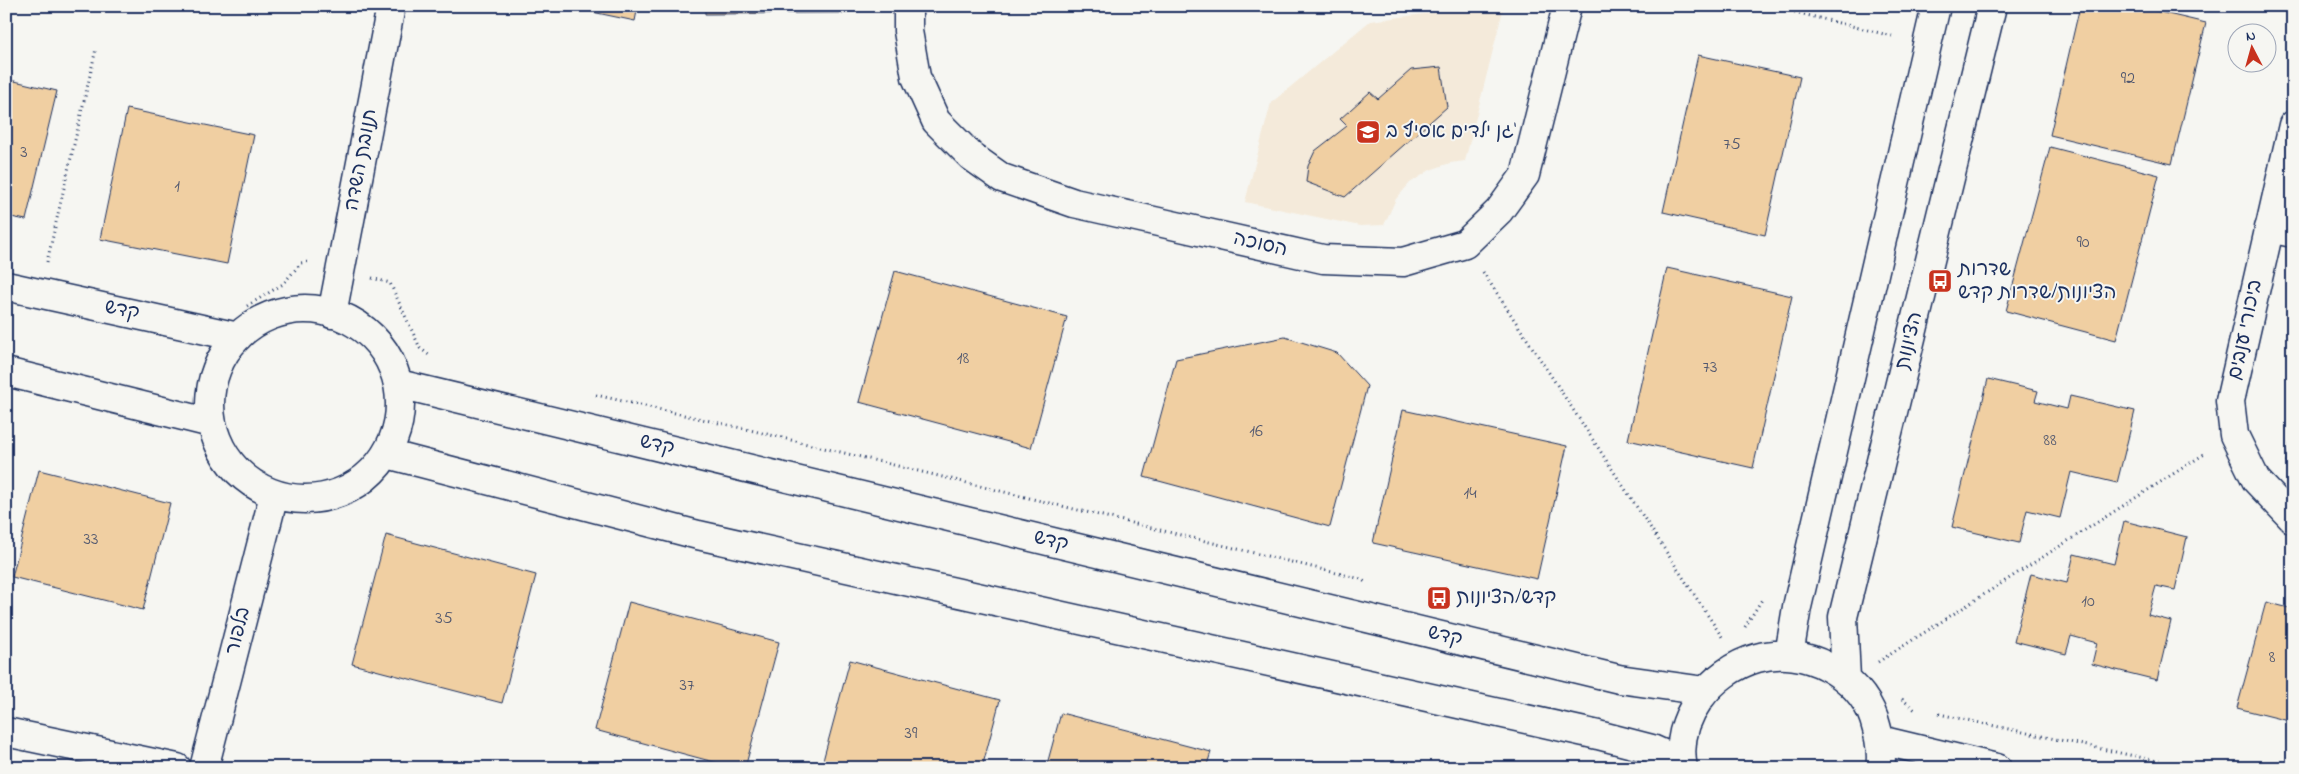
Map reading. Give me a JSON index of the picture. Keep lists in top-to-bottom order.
{
  "streets": {
    "main road": [
      "תנובת השדה",
      "הסוכה",
      "קדש",
      "ביכורי ענבים",
      "הציונות",
      "בלפור"
    ]
  },
  "places": {
    "school or university": ["גן ילדים אסיף ב'"],
    "bus stop": ["שדרות הציונות/שדרות קדש", "קדש/הציונות"]
  },
  "house_numbers": [
    "92",
    "75",
    "3",
    "1",
    "90",
    "18",
    "73",
    "16",
    "88",
    "14",
    "33",
    "10",
    "35",
    "8",
    "37",
    "39"
  ],
  "north": "top"
}
